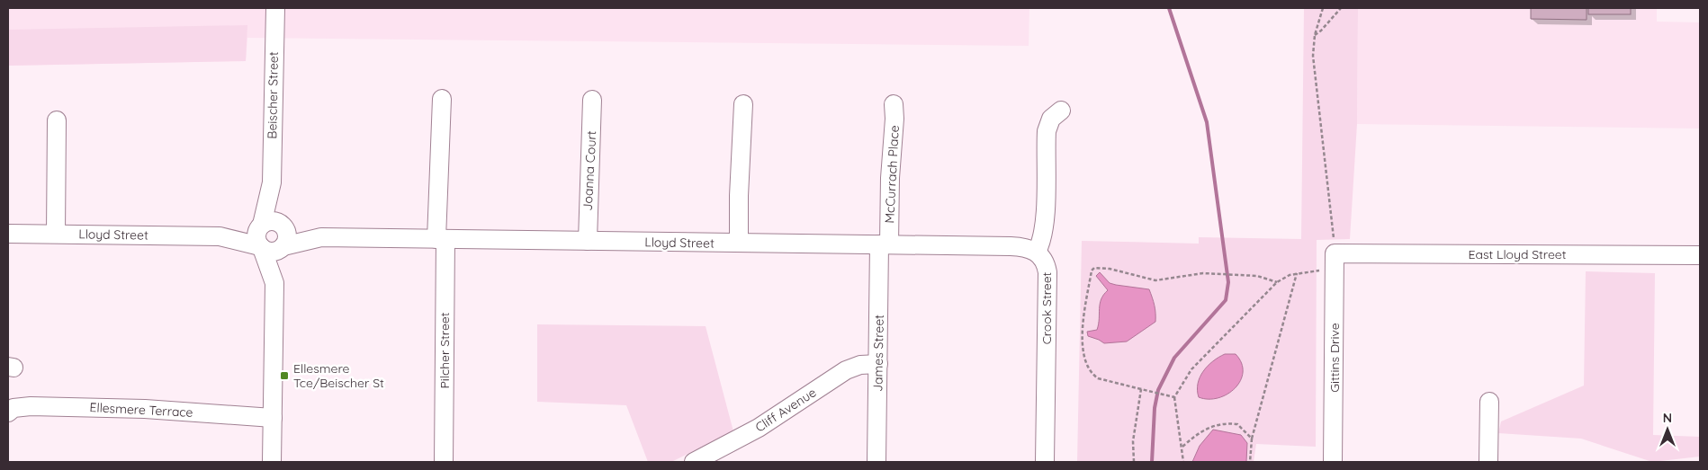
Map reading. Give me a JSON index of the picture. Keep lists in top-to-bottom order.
{
  "streets": {
    "street": [
      "Beischer Street",
      "Joanna Court",
      "McCurrach Place",
      "Lloyd Street",
      "East Lloyd Street",
      "Crook Street",
      "Pilcher Street",
      "James Street",
      "Gittins Drive",
      "Ellesmere Terrace",
      "Cliff Avenue"
    ]
  },
  "crossings": [
    ["Beischer Street", "Lloyd Street"],
    ["Joanna Court", "Lloyd Street"],
    ["McCurrach Place", "Lloyd Street"],
    ["McCurrach Place", "James Street"],
    ["Lloyd Street", "Crook Street"],
    ["Lloyd Street", "Pilcher Street"],
    ["Lloyd Street", "James Street"],
    ["East Lloyd Street", "Gittins Drive"],
    ["James Street", "Cliff Avenue"]
  ],
  "places": {
    "transit": ["Ellesmere Tce/Beischer St"]
  },
  "north": "top"
}
